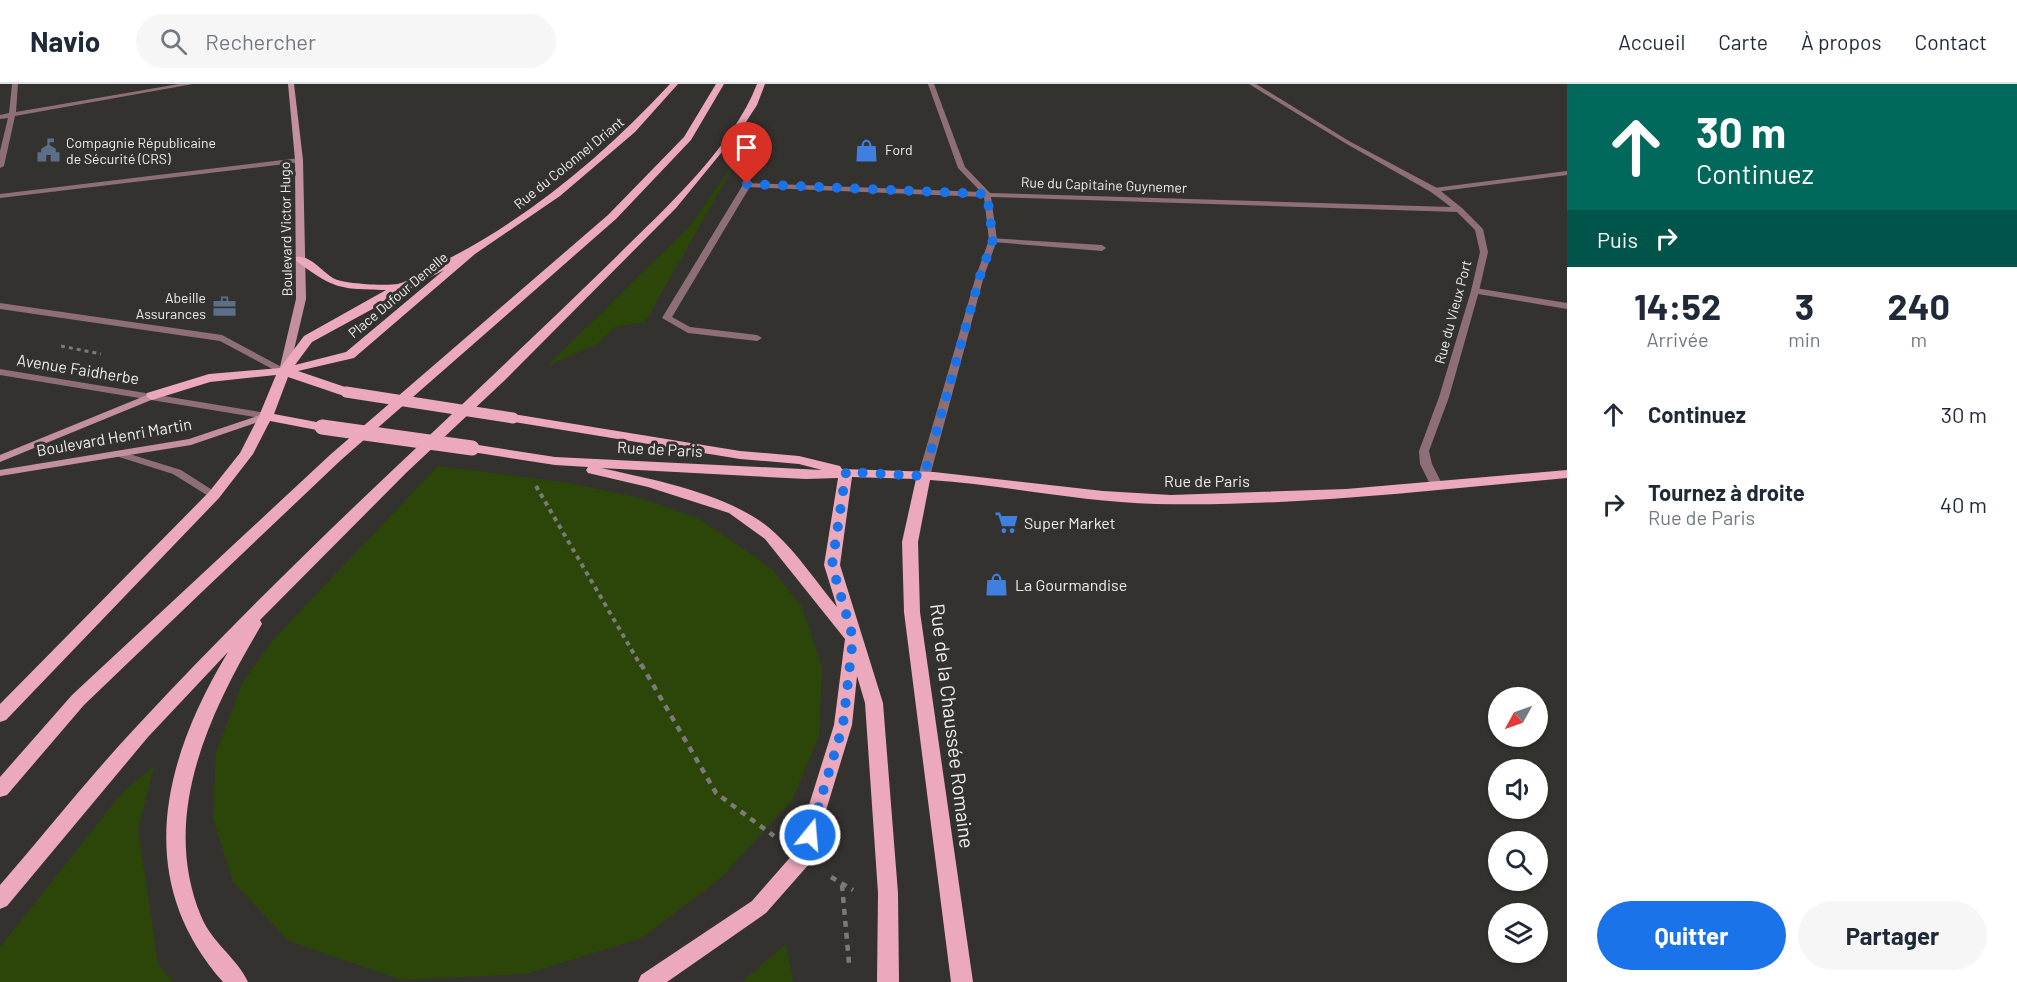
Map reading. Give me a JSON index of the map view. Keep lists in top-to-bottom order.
{
  "streets": {
    "main road": [
      "Rue du Colonnel Driant",
      "Boulevard Victor Hugo",
      "Place Dufour Denelle",
      "Boulevard Henri Martin",
      "Rue de Paris",
      "Rue de la Chaussée Romaine"
    ],
    "street": ["Rue du Capitaine Guynemer", "Rue du Vieux Port", "Avenue Faidherbe"]
  },
  "crossings": [
    ["Rue du Colonnel Driant", "Place Dufour Denelle"],
    ["Rue du Capitaine Guynemer", "Rue du Vieux Port"],
    ["Boulevard Victor Hugo", "Place Dufour Denelle"],
    ["Boulevard Victor Hugo", "Rue de Paris"],
    ["Place Dufour Denelle", "Avenue Faidherbe"],
    ["Place Dufour Denelle", "Boulevard Henri Martin"],
    ["Place Dufour Denelle", "Rue de Paris"],
    ["Rue du Vieux Port", "Rue de Paris"],
    ["Avenue Faidherbe", "Boulevard Henri Martin"],
    ["Boulevard Henri Martin", "Rue de Paris"],
    ["Rue de Paris", "Rue de la Chaussée Romaine"]
  ],
  "places": {
    "shop": ["Ford", "La Gourmandise"],
    "public building": ["Compagnie Républicaine de Sécurité (CRS)"],
    "office": ["Abeille Assurances"],
    "supermarket": ["Super Market"]
  },
  "north": "bottom left",
  "page": {
    "header": "Navio",
    "search": "Rechercher",
    "nav": [
      "Accueil",
      "Carte",
      "À propos",
      "Contact"
    ],
    "turn": ["30 m", "Continuez"],
    "then": "Puis",
    "eta": [
      "14:52",
      "Arrivée",
      "3",
      "min",
      "240",
      "m"
    ],
    "list": [
      {
        "name": "Continuez",
        "value": "30 m"
      },
      {
        "name": "Tournez à droite",
        "note": "Rue de Paris",
        "value": "40 m"
      }
    ],
    "buttons": ["Quitter", "Partager"]
  }
}
